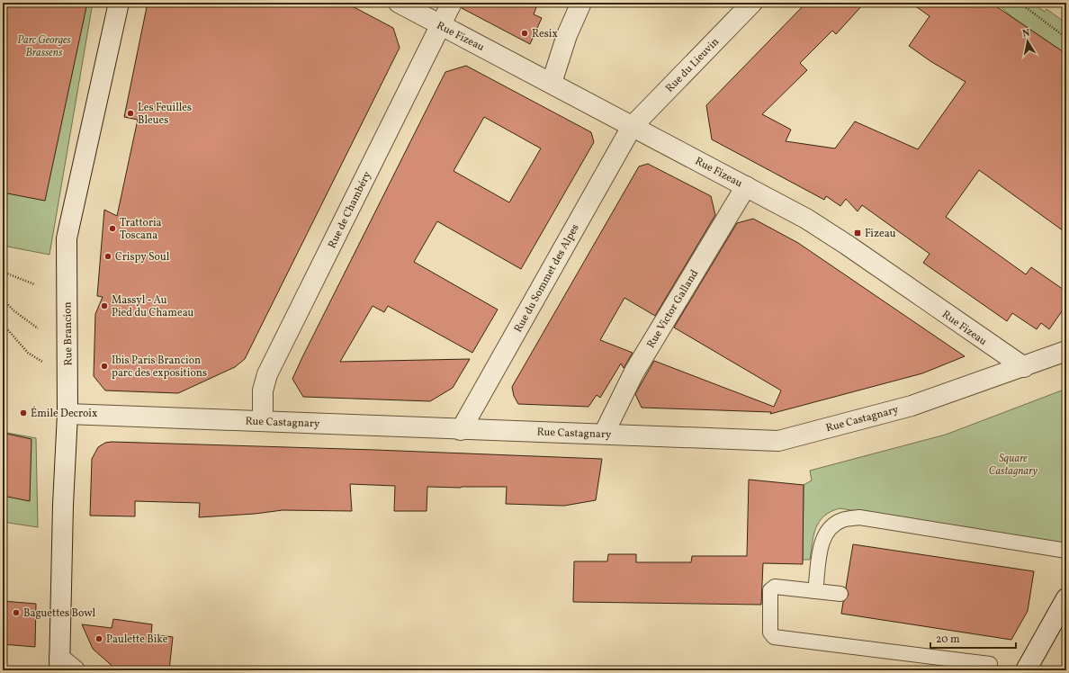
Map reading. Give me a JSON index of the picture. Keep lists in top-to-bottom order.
{
  "streets": {
    "street": [
      "Rue Fizeau",
      "Rue du Lieuvin",
      "Rue de Chambéry",
      "Rue du Sommet des Alpes",
      "Rue Victor Galland",
      "Rue Brancion",
      "Rue Castagnary"
    ]
  },
  "crossings": [
    ["Rue Fizeau", "Rue du Lieuvin"],
    ["Rue Fizeau", "Rue de Chambéry"],
    ["Rue Fizeau", "Rue du Sommet des Alpes"],
    ["Rue Fizeau", "Rue Victor Galland"],
    ["Rue Fizeau", "Rue Castagnary"],
    ["Rue du Lieuvin", "Rue du Sommet des Alpes"],
    ["Rue de Chambéry", "Rue Castagnary"],
    ["Rue du Sommet des Alpes", "Rue Castagnary"],
    ["Rue Victor Galland", "Rue Castagnary"],
    ["Rue Brancion", "Rue Castagnary"]
  ],
  "parks": ["Parc Georges Brassens", "Square Castagnary"],
  "places": {
    "other": [
      "Resix",
      "Les Feuilles Bleues",
      "Trattoria Toscana",
      "Crispy Soul",
      "Massyl - Au Pied du Chameau",
      "Ibis Paris Brancion parc des expositions",
      "Émile Decroix",
      "Baguettes Bowl",
      "Paulette Bike"
    ],
    "transit": ["Fizeau"]
  },
  "scale_bar": "20 m",
  "north": "top"
}
